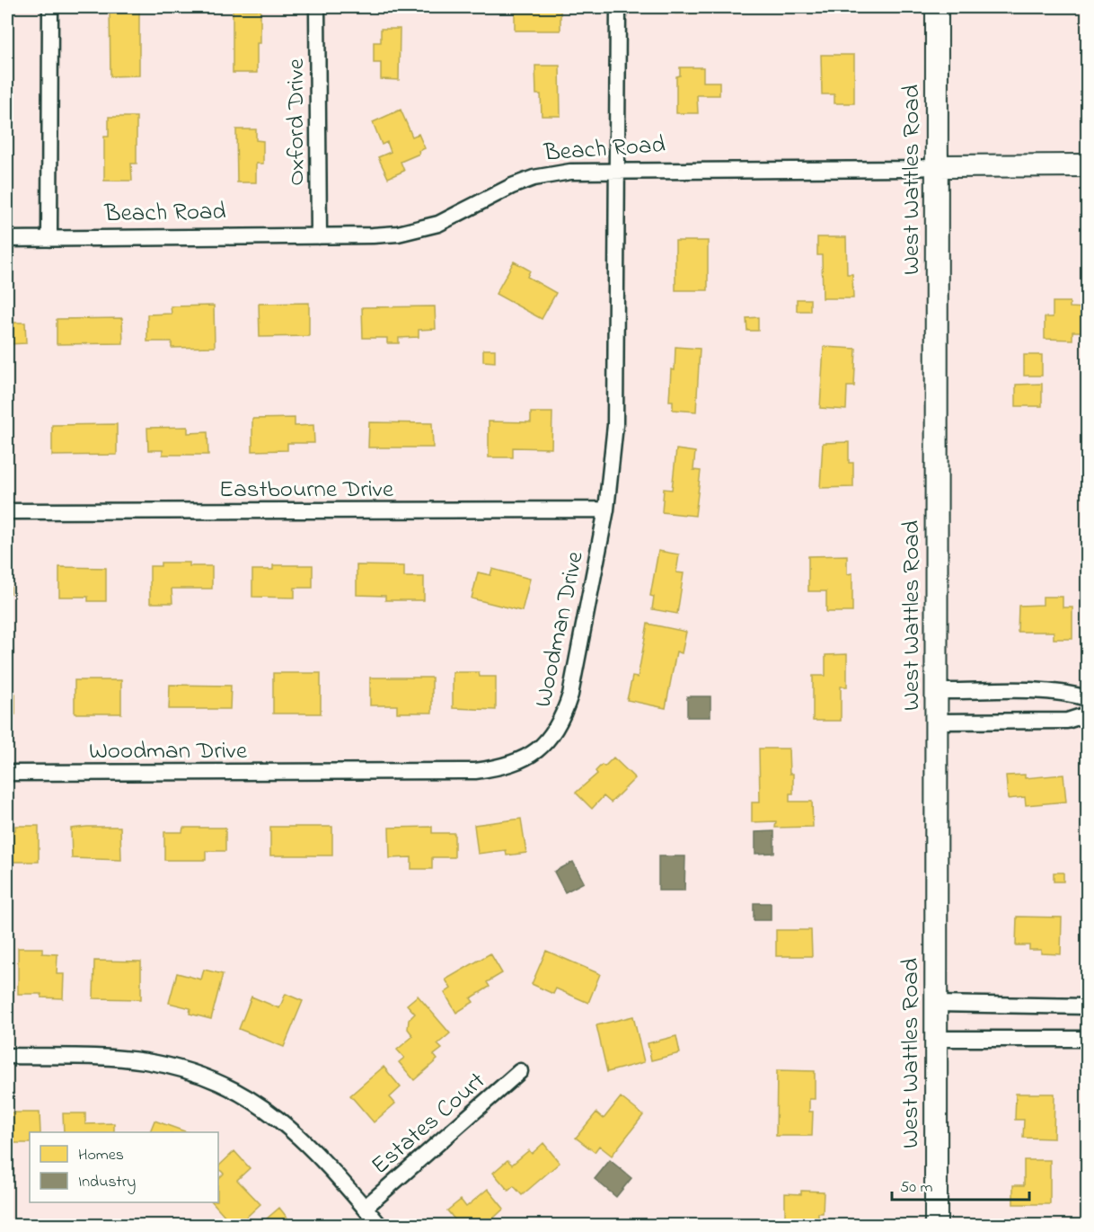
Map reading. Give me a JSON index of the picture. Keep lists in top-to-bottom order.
{
  "streets": {
    "street": [
      "Oxford Drive",
      "Beach Road",
      "West Wattles Road",
      "Eastbourne Drive",
      "Woodman Drive",
      "Estates Court"
    ]
  },
  "crossings": [
    ["Oxford Drive", "Beach Road"],
    ["Beach Road", "West Wattles Road"],
    ["Beach Road", "Woodman Drive"],
    ["Eastbourne Drive", "Woodman Drive"]
  ],
  "legend": ["Homes", "Industry"],
  "scale_bar": "50 m"
}
